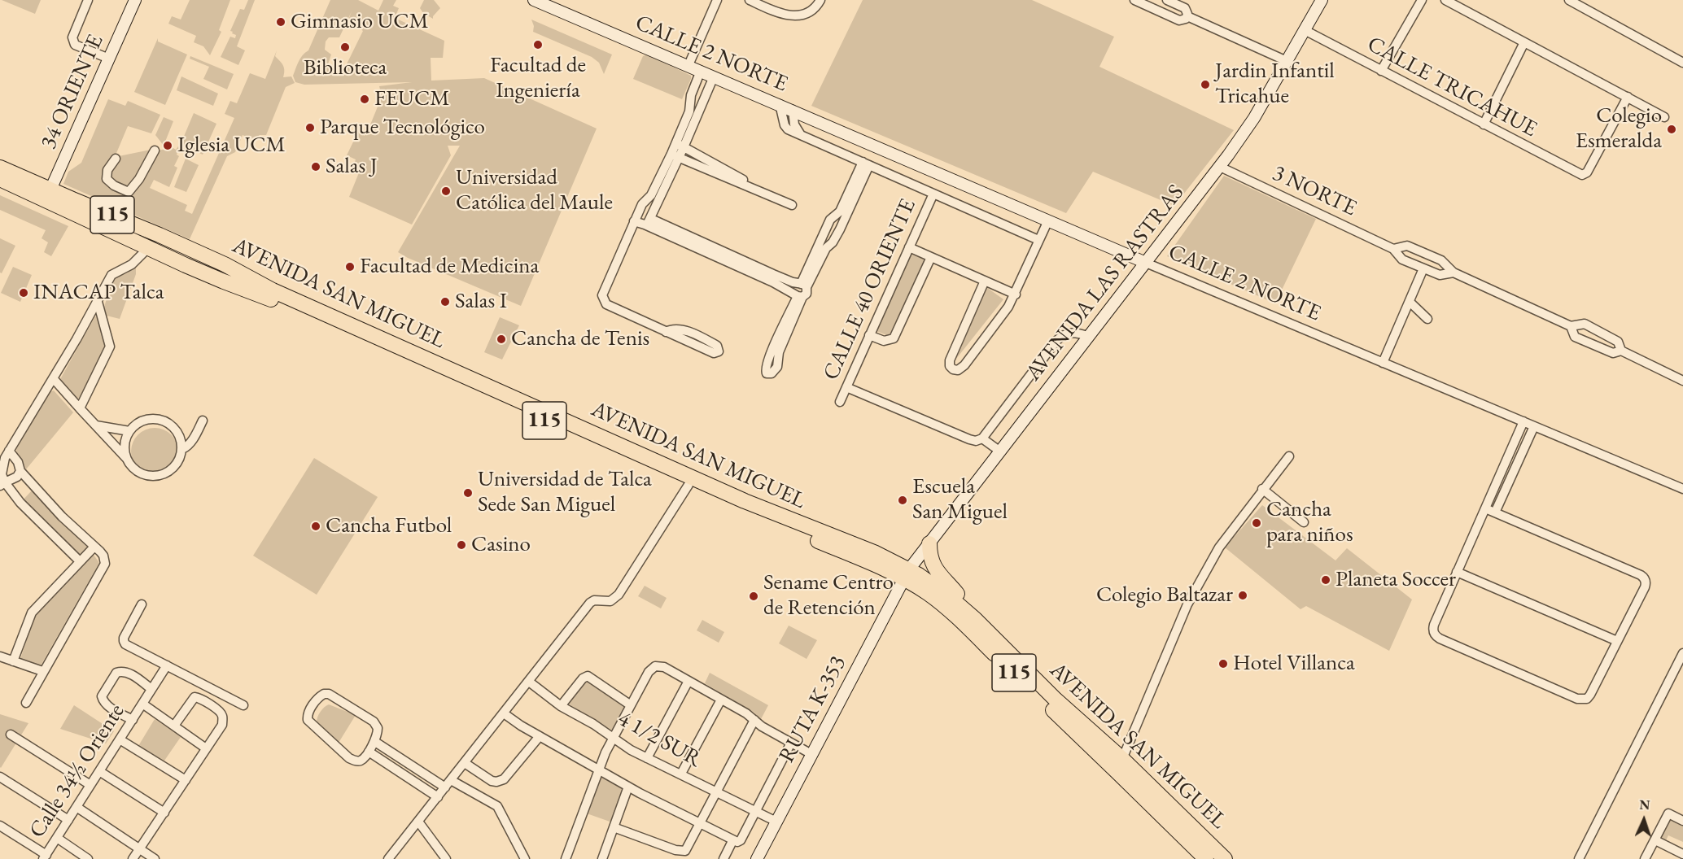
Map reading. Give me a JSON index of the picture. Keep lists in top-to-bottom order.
{
  "streets": {
    "highway": ["115", "AVENIDA SAN MIGUEL"],
    "main road": [
      "CALLE 2 NORTE",
      "34 ORIENTE",
      "AVENIDA LAS RASTRAS",
      "RUTA K-353"
    ],
    "street": [
      "CALLE TRICAHUE",
      "3 NORTE",
      "CALLE 40 ORIENTE",
      "4 1/2 SUR",
      "Calle 34½ Oriente"
    ]
  },
  "crossings": [
    ["CALLE 2 NORTE", "AVENIDA LAS RASTRAS"],
    ["CALLE TRICAHUE", "AVENIDA LAS RASTRAS"],
    ["34 ORIENTE", "AVENIDA SAN MIGUEL"],
    ["3 NORTE", "AVENIDA LAS RASTRAS"],
    ["AVENIDA LAS RASTRAS", "AVENIDA SAN MIGUEL"],
    ["AVENIDA LAS RASTRAS", "RUTA K-353"],
    ["AVENIDA SAN MIGUEL", "RUTA K-353"],
    ["RUTA K-353", "4 1/2 SUR"]
  ],
  "places": [
    "Gimnasio UCM",
    "Facultad de Ingeniería",
    "Biblioteca",
    "Jardin Infantil Tricahue",
    "FEUCM",
    "Parque Tecnológico",
    "Colegio Esmeralda",
    "Iglesia UCM",
    "Salas J",
    "Universidad Católica del Maule",
    "Facultad de Medicina",
    "INACAP Talca",
    "Salas I",
    "Cancha de Tenis",
    "Universidad de Talca Sede San Miguel",
    "Escuela San Miguel",
    "Cancha para niños",
    "Cancha Futbol",
    "Casino",
    "Planeta Soccer",
    "Colegio Baltazar",
    "Sename Centro de Retención",
    "Hotel Villanca"
  ],
  "north": "top"
}
